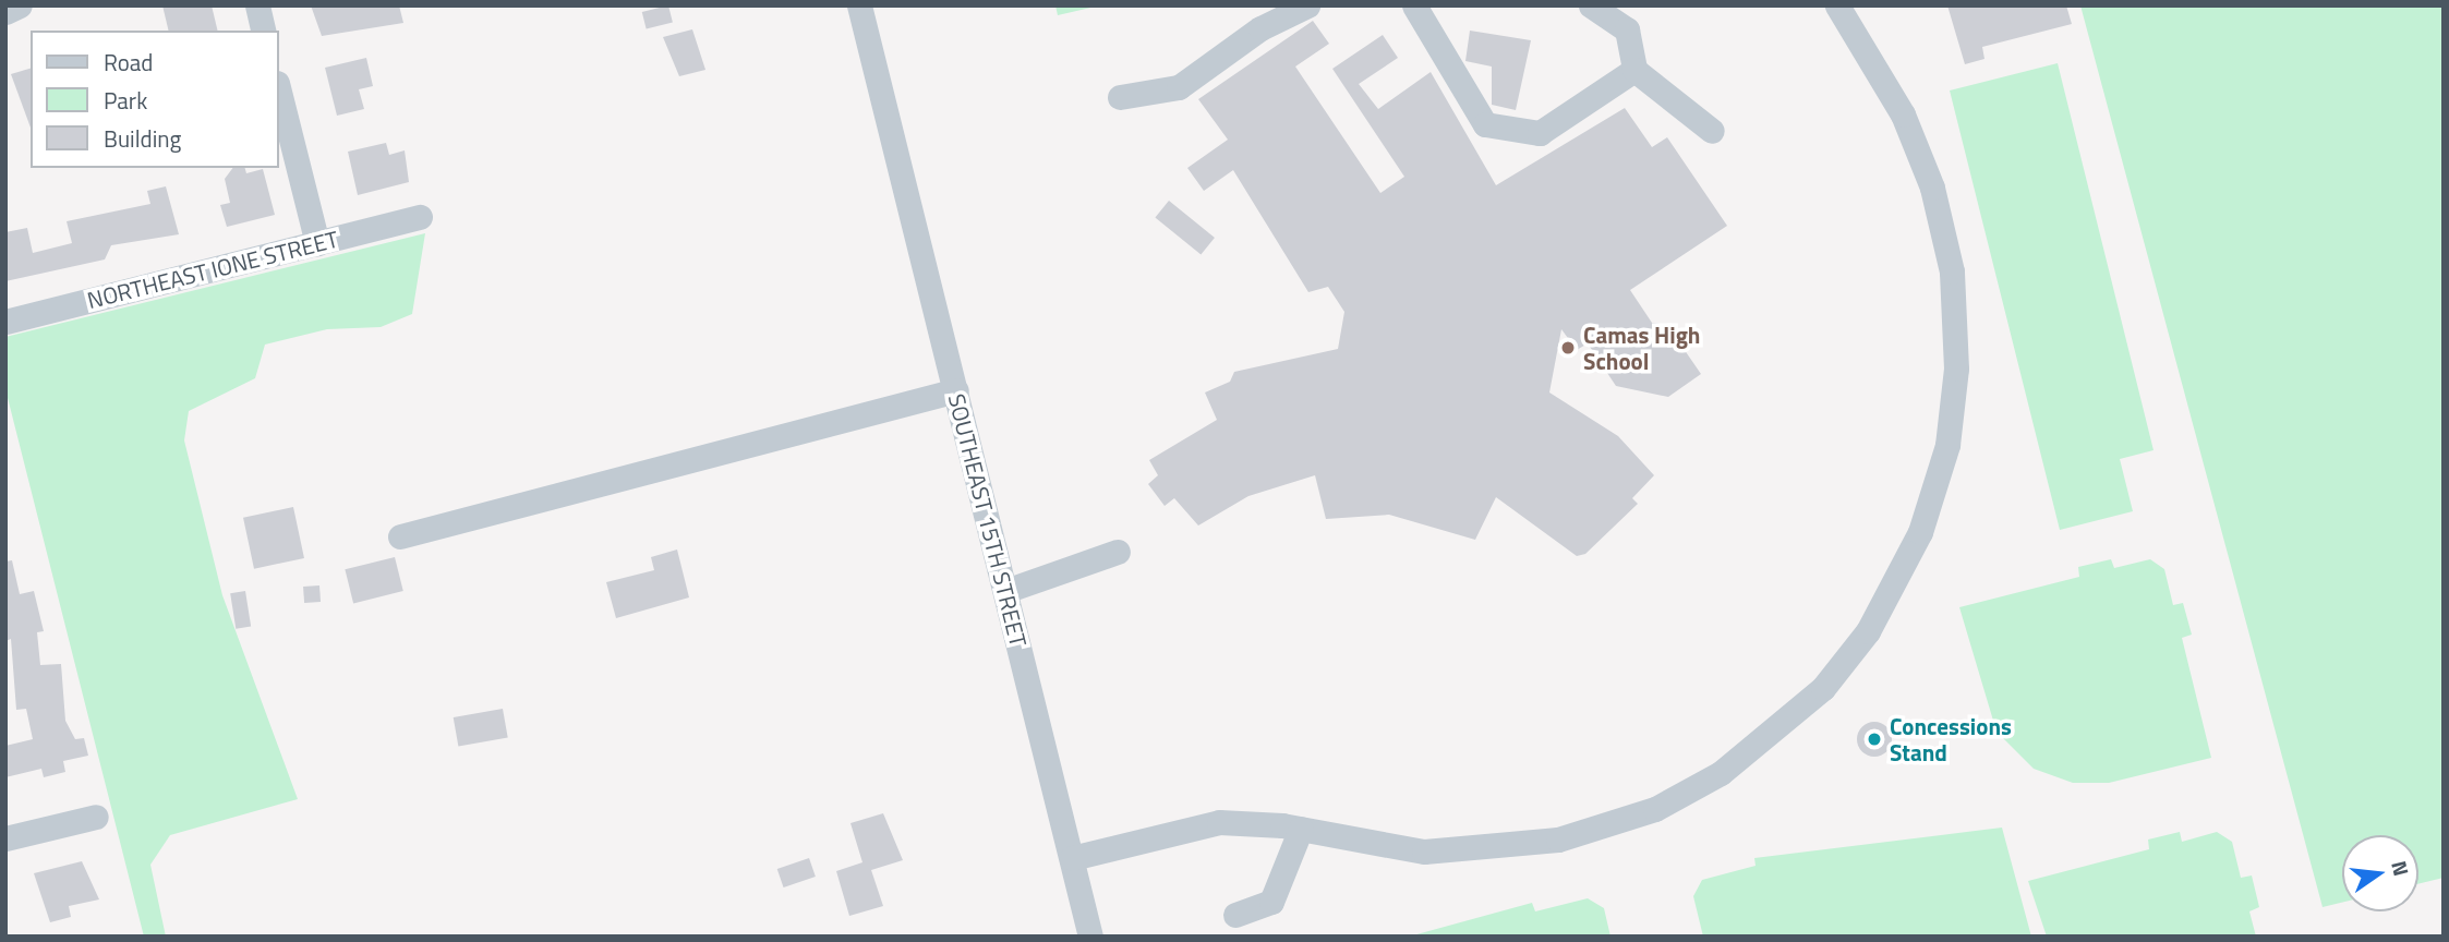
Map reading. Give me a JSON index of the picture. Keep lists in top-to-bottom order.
{
  "streets": {
    "street": ["NORTHEAST IONE STREET", "SOUTHEAST 15TH STREET"]
  },
  "places": ["Camas High School", "Concessions Stand"],
  "legend": ["Road", "Park", "Building"],
  "north": "right"
}
